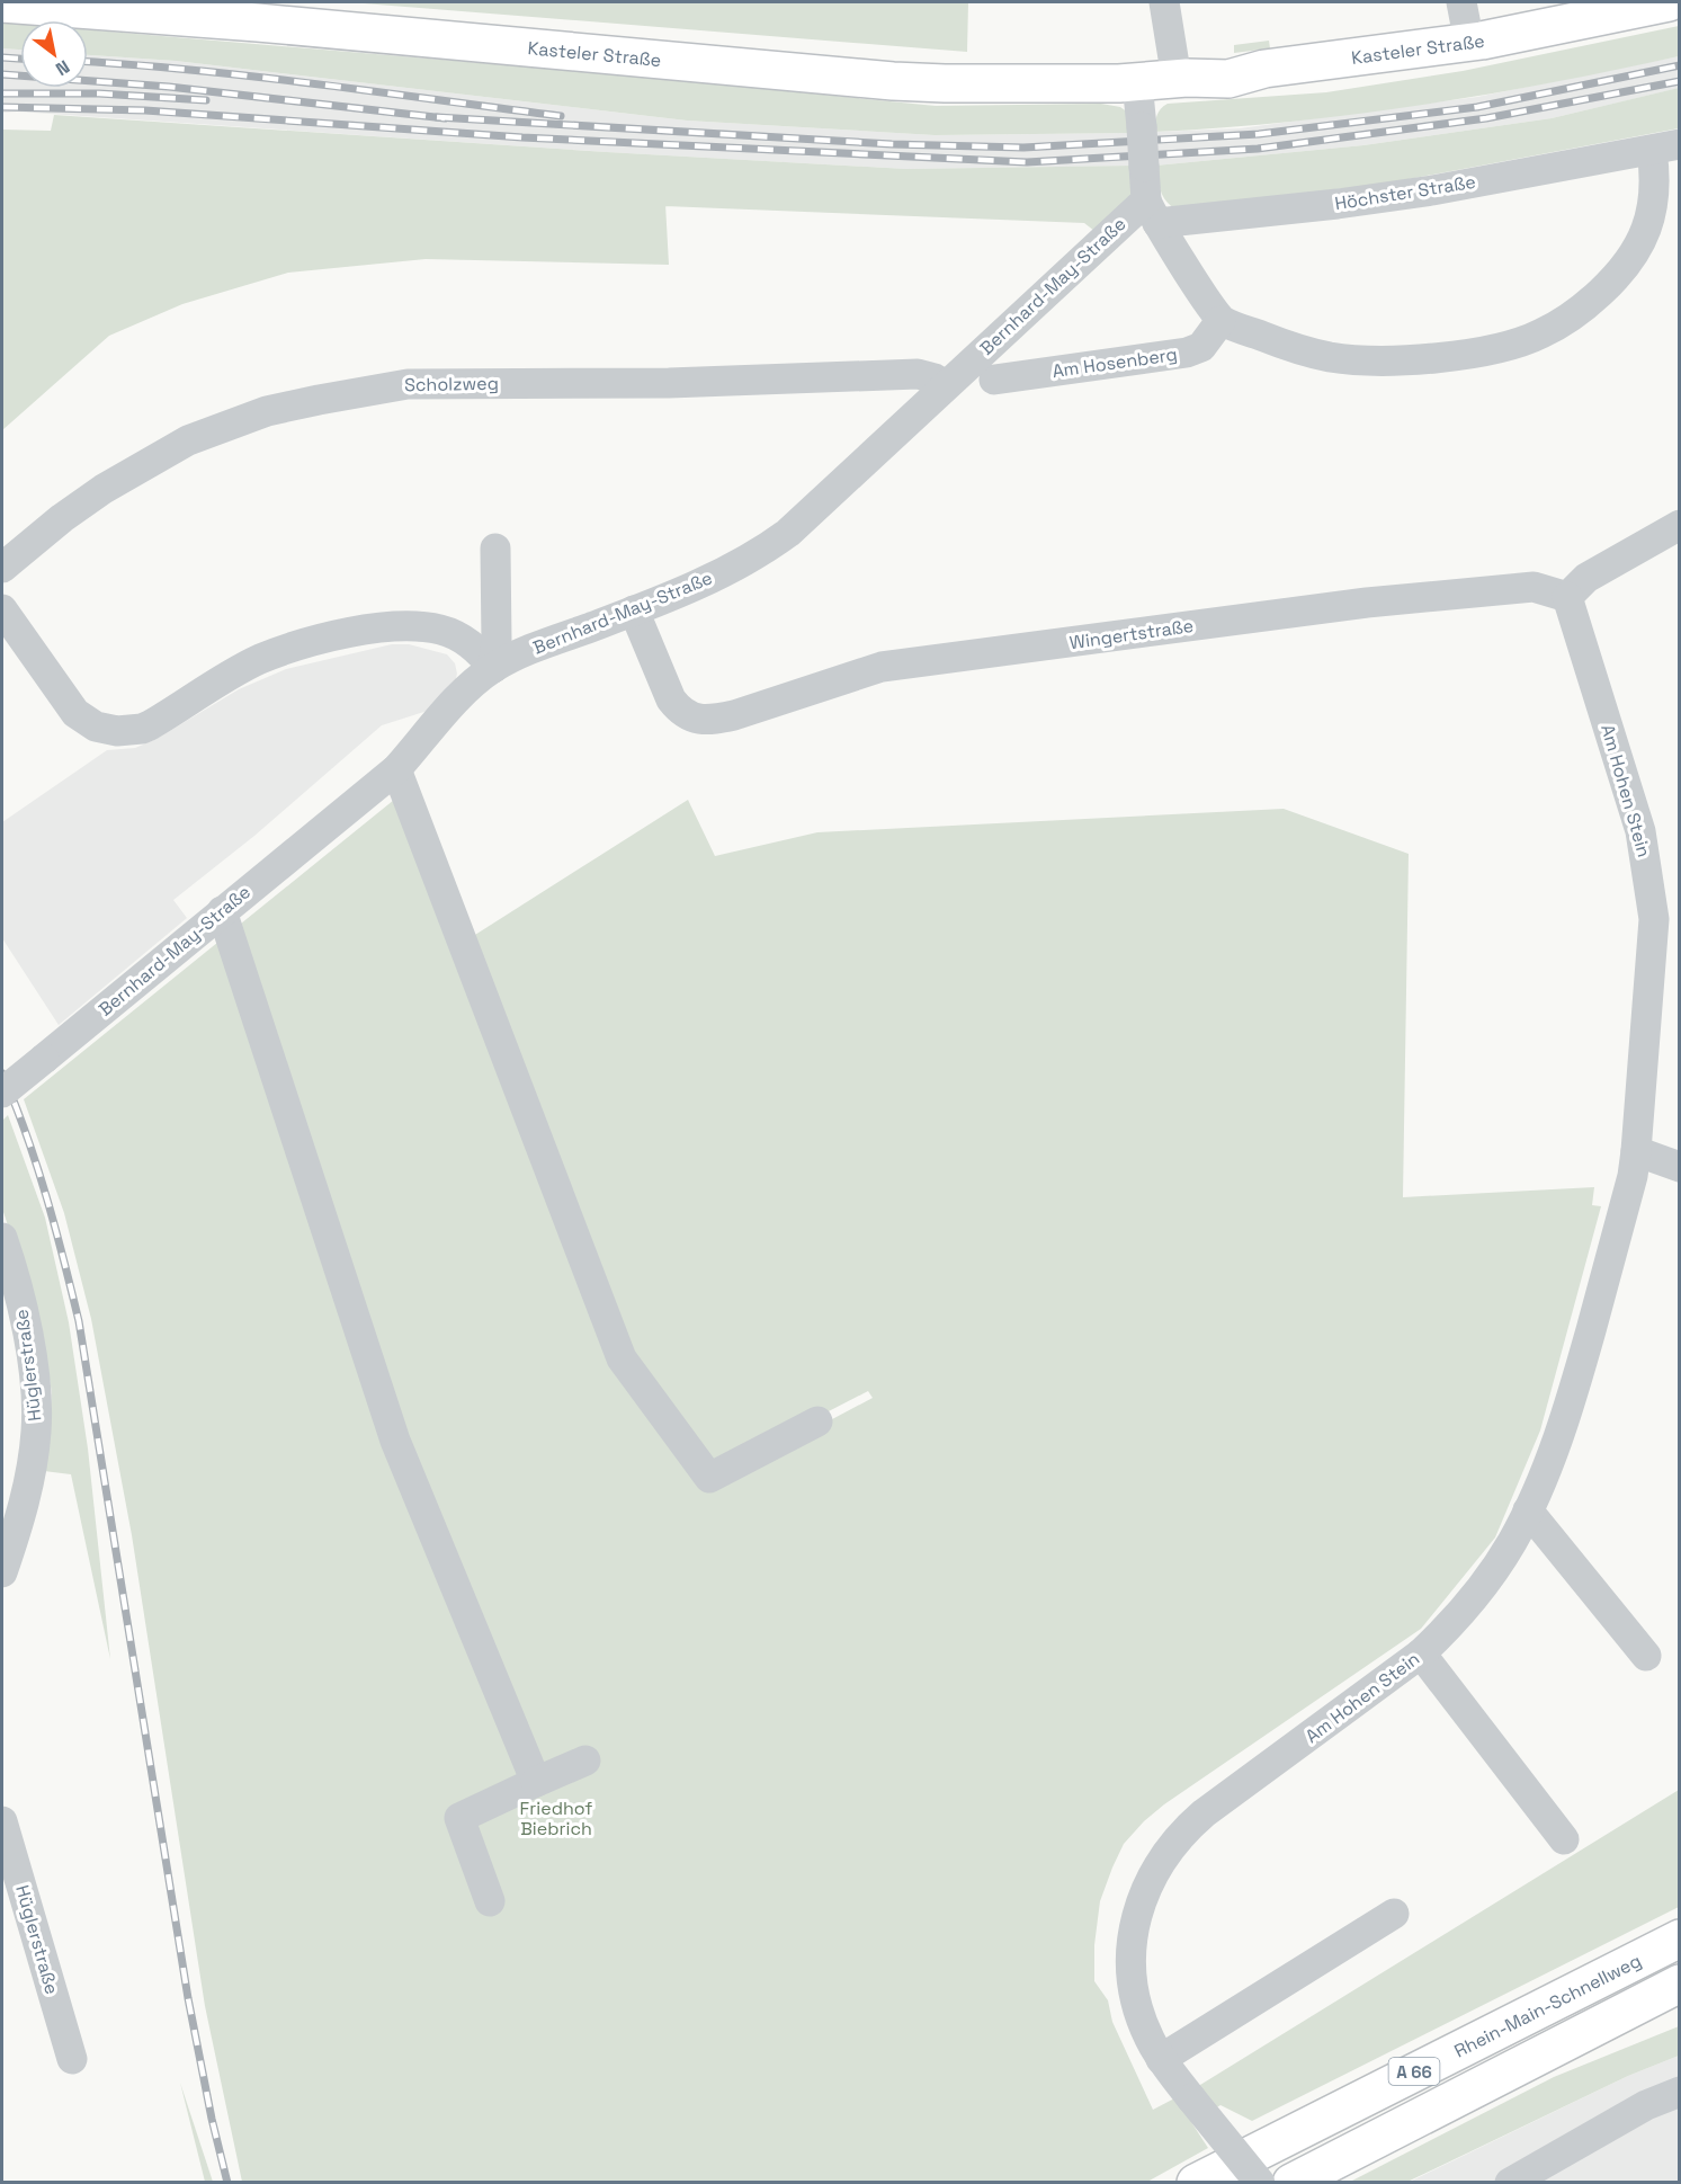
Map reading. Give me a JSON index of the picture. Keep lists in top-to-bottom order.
{
  "streets": {
    "main road": ["Kasteler Straße", "Rhein-Main-Schnellweg", "A 66"],
    "street": [
      "Höchster Straße",
      "Bernhard-May-Straße",
      "Am Hosenberg",
      "Scholzweg",
      "Wingertstraße",
      "Am Hohen Stein",
      "Hüglerstraße"
    ]
  },
  "crossings": [
    ["Höchster Straße", "Bernhard-May-Straße"],
    ["Höchster Straße", "Am Hosenberg"],
    ["Bernhard-May-Straße", "Scholzweg"],
    ["Bernhard-May-Straße", "Wingertstraße"],
    ["Wingertstraße", "Am Hohen Stein"]
  ],
  "parks": ["Friedhof Biebrich"],
  "north": "bottom right"
}
